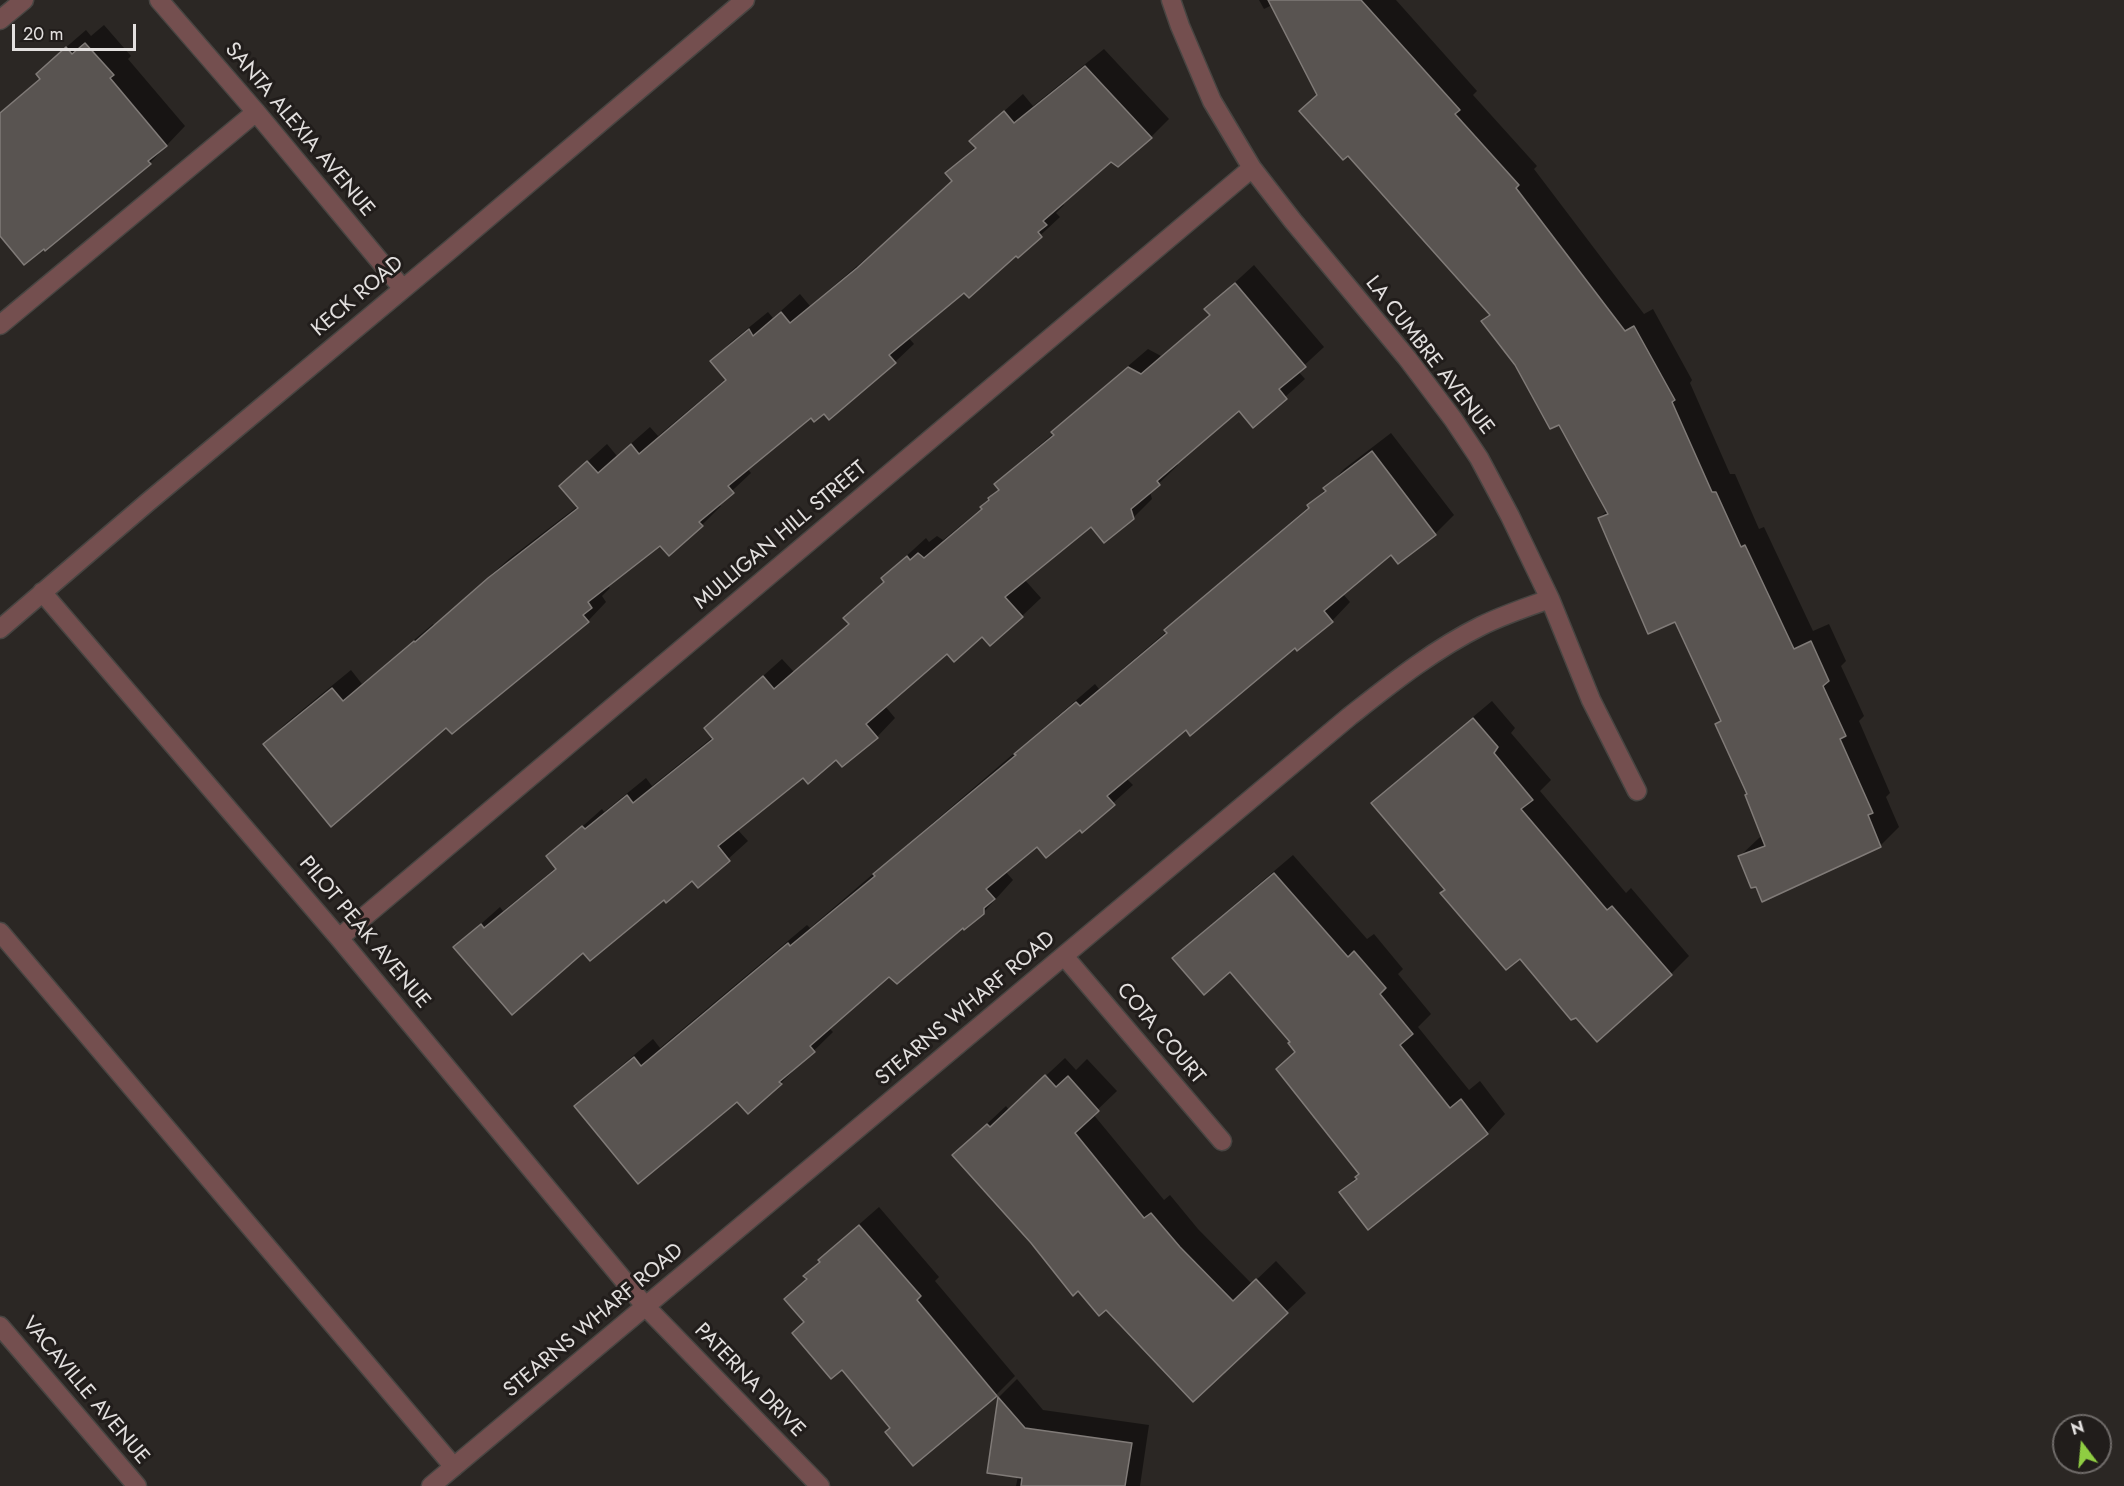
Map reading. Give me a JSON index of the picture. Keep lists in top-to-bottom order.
{
  "streets": {
    "street": [
      "SANTA ALEXIA AVENUE",
      "KECK ROAD",
      "LA CUMBRE AVENUE",
      "MULLIGAN HILL STREET",
      "PILOT PEAK AVENUE",
      "STEARNS WHARF ROAD",
      "COTA COURT",
      "PATERNA DRIVE",
      "VACAVILLE AVENUE"
    ]
  },
  "crossings": [
    ["SANTA ALEXIA AVENUE", "KECK ROAD"],
    ["KECK ROAD", "PILOT PEAK AVENUE"],
    ["LA CUMBRE AVENUE", "MULLIGAN HILL STREET"],
    ["LA CUMBRE AVENUE", "STEARNS WHARF ROAD"],
    ["MULLIGAN HILL STREET", "PILOT PEAK AVENUE"],
    ["PILOT PEAK AVENUE", "STEARNS WHARF ROAD"],
    ["PILOT PEAK AVENUE", "PATERNA DRIVE"],
    ["STEARNS WHARF ROAD", "COTA COURT"],
    ["STEARNS WHARF ROAD", "PATERNA DRIVE"]
  ],
  "scale_bar": "20 m",
  "north": "top"
}
